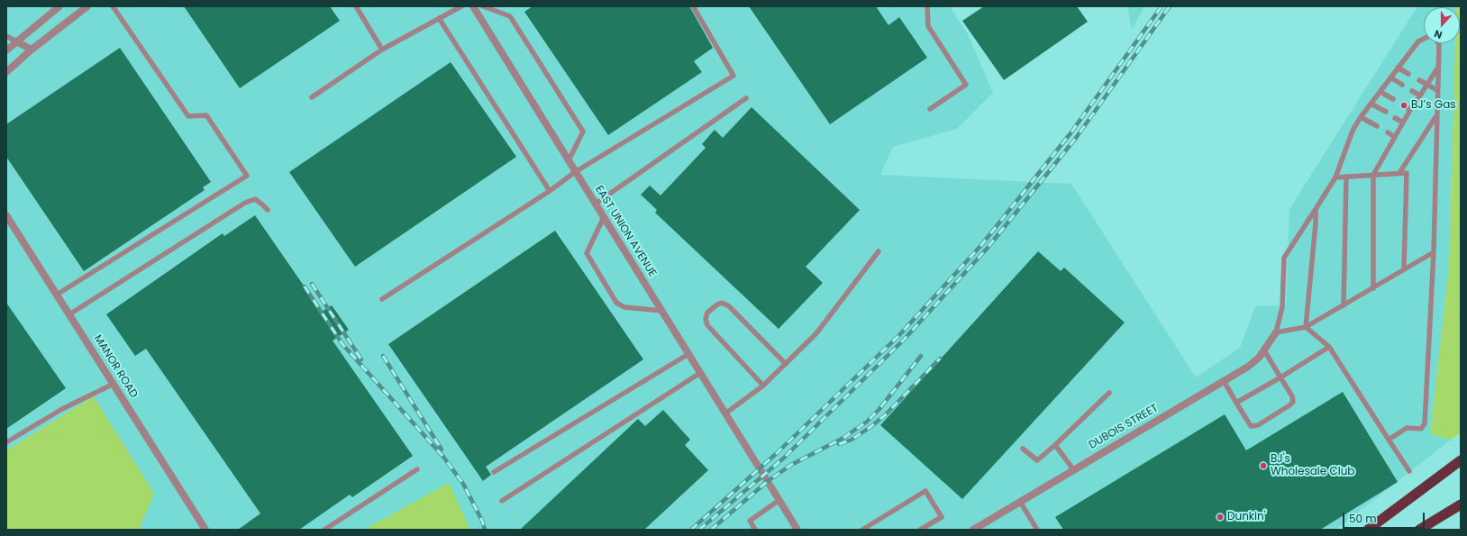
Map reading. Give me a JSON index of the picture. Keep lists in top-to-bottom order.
{
  "streets": {
    "street": ["EAST UNION AVENUE", "MANOR ROAD", "DUBOIS STREET"]
  },
  "places": ["BJ’s Gas", "BJ's Wholesale Club", "Dunkin'"],
  "scale_bar": "50 m",
  "north": "bottom"
}
